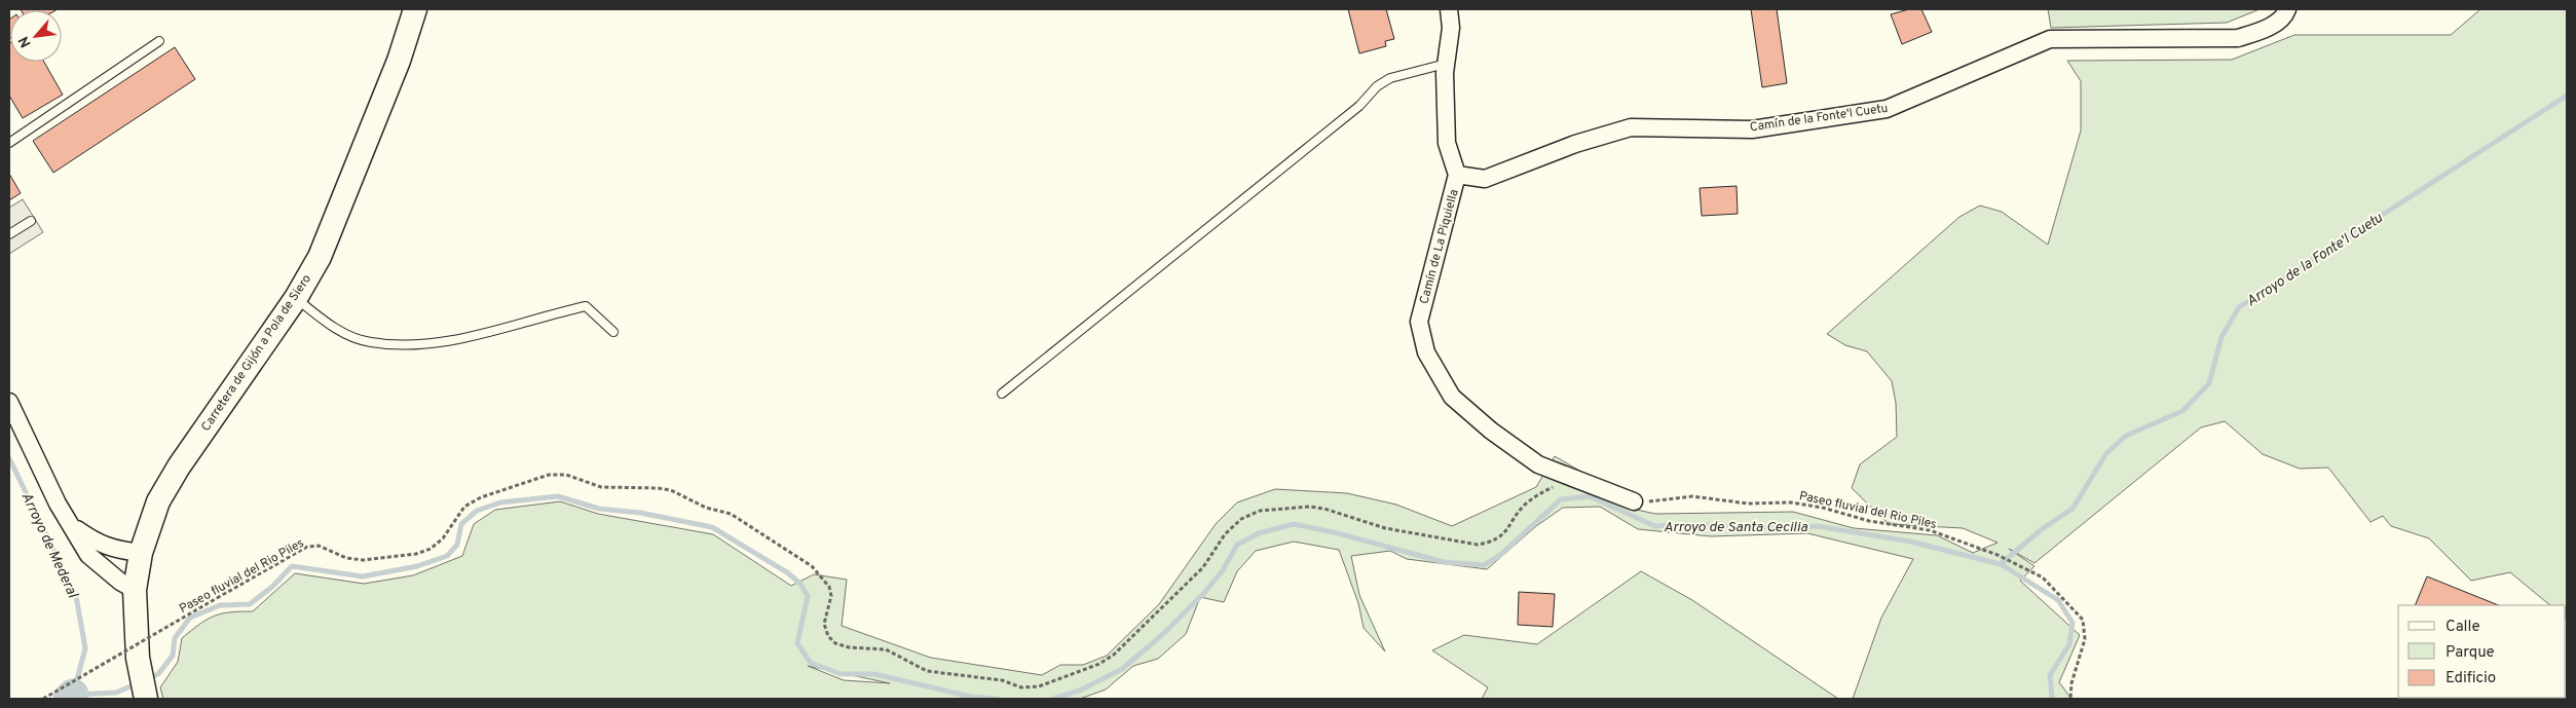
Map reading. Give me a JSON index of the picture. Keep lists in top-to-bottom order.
{
  "streets": {
    "street": ["Camín de la Fonte'l Cuetu", "Camín de La Piquiella", "Carretera de Gijón a Pola de Siero"],
    "path": ["Paseo fluvial del Rio Piles"]
  },
  "crossings": [
    ["Camín de la Fonte'l Cuetu", "Camín de La Piquiella"],
    ["Camín de La Piquiella", "Paseo fluvial del Rio Piles"]
  ],
  "water": ["Arroyo de la Fonte'l Cuetu", "Arroyo de Santa Cecilia", "Arroyo de Mederal"],
  "legend": ["Calle", "Parque", "Edificio"],
  "north": "bottom left"
}
